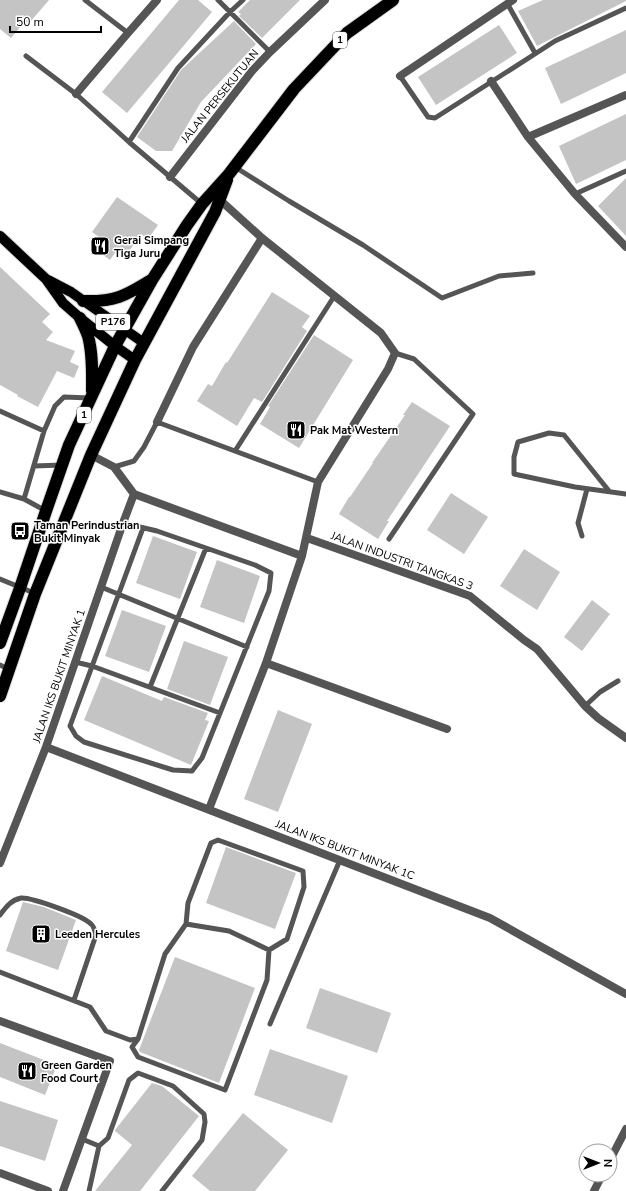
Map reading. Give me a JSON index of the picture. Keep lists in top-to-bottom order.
{
  "streets": {
    "highway": ["1"],
    "main road": ["P176"],
    "street": [
      "JALAN PERSEKUTUAN",
      "JALAN INDUSTRI TANGKAS 3",
      "JALAN IKS BUKIT MINYAK 1",
      "JALAN IKS BUKIT MINYAK 1C"
    ]
  },
  "crossings": [
    ["1", "P176"],
    ["JALAN IKS BUKIT MINYAK 1", "JALAN IKS BUKIT MINYAK 1C"]
  ],
  "places": {
    "restaurant": ["Gerai Simpang Tiga Juru", "Pak Mat Western", "Green Garden Food Court"],
    "bus stop": ["Taman Perindustrian Bukit Minyak"],
    "building": ["Leeden Hercules"]
  },
  "scale_bar": "50 m",
  "north": "right"
}
